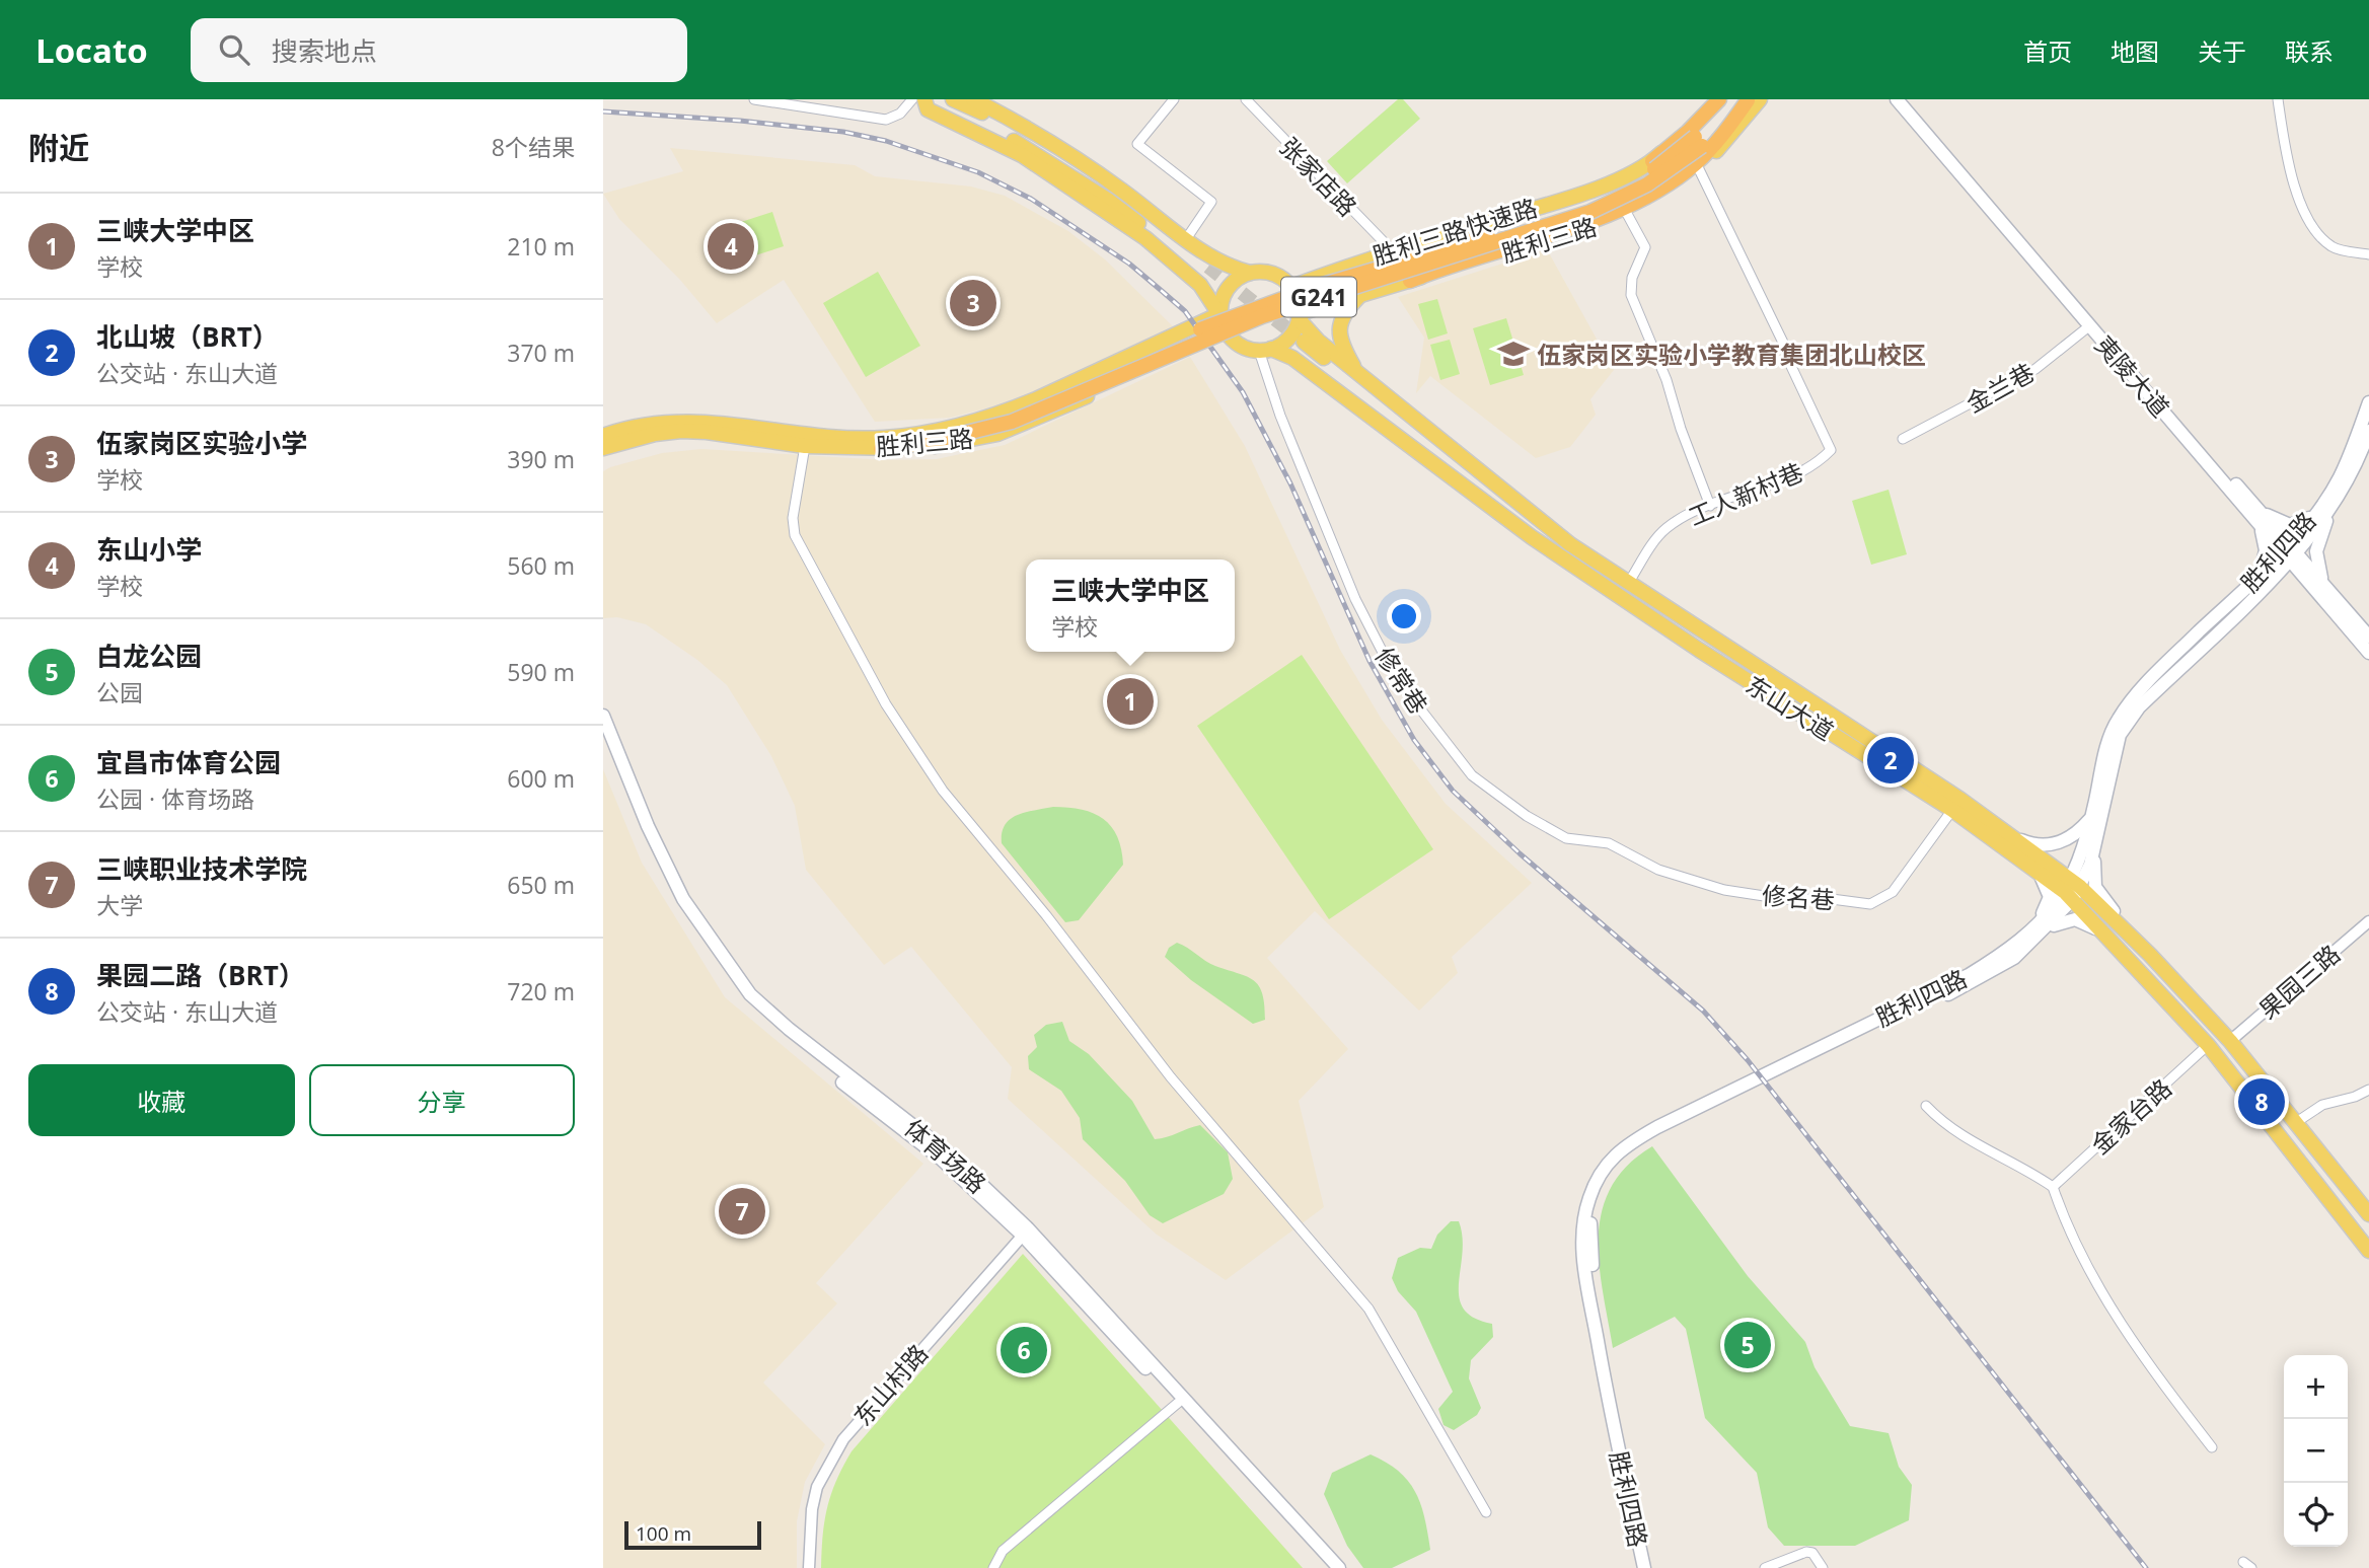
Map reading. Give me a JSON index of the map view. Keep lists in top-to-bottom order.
{
  "streets": {
    "highway": ["胜利三路快速路", "G241"],
    "main road": [
      "胜利三路",
      "夷陵大道",
      "胜利四路",
      "东山大道",
      "体育场路"
    ],
    "street": [
      "张家店路",
      "金兰巷",
      "工人新村巷",
      "修常巷",
      "修名巷",
      "果园三路",
      "金家台路",
      "东山村路"
    ]
  },
  "crossings": [
    ["张家店路", "胜利三路"],
    ["胜利三路快速路", "胜利三路"],
    ["胜利三路快速路", "G241"],
    ["胜利三路", "G241"],
    ["胜利三路", "工人新村巷"],
    ["胜利三路", "修常巷"],
    ["胜利三路", "东山大道"],
    ["夷陵大道", "金兰巷"],
    ["夷陵大道", "胜利四路"],
    ["工人新村巷", "东山大道"],
    ["胜利四路", "东山大道"],
    ["修常巷", "东山大道"],
    ["修常巷", "修名巷"],
    ["东山大道", "修名巷"],
    ["东山大道", "果园三路"],
    ["东山大道", "金家台路"],
    ["体育场路", "东山村路"]
  ],
  "places": {
    "school or university": ["伍家岗区实验小学教育集团北山校区"]
  },
  "scale_bar": "100 m",
  "page": {
    "header": "Locato",
    "search": "搜索地点",
    "nav": [
      "首页",
      "地图",
      "关于",
      "联系"
    ],
    "heading": ["附近", "8个结果"],
    "list": [
      {
        "mark": "1",
        "name": "三峡大学中区",
        "note": "学校",
        "value": "210 m"
      },
      {
        "mark": "2",
        "name": "北山坡（BRT）",
        "note": "公交站 · 东山大道",
        "value": "370 m"
      },
      {
        "mark": "3",
        "name": "伍家岗区实验小学",
        "note": "学校",
        "value": "390 m"
      },
      {
        "mark": "4",
        "name": "东山小学",
        "note": "学校",
        "value": "560 m"
      },
      {
        "mark": "5",
        "name": "白龙公园",
        "note": "公园",
        "value": "590 m"
      },
      {
        "mark": "6",
        "name": "宜昌市体育公园",
        "note": "公园 · 体育场路",
        "value": "600 m"
      },
      {
        "mark": "7",
        "name": "三峡职业技术学院",
        "note": "大学",
        "value": "650 m"
      },
      {
        "mark": "8",
        "name": "果园二路（BRT）",
        "note": "公交站 · 东山大道",
        "value": "720 m"
      }
    ],
    "pins": [
      "4",
      "3",
      "1",
      "2",
      "8",
      "7",
      "5",
      "6"
    ],
    "popup": ["三峡大学中区", "学校"],
    "buttons": ["收藏", "分享"],
    "map_buttons": ["+", "−"],
    "scale": "100 m"
  }
}
